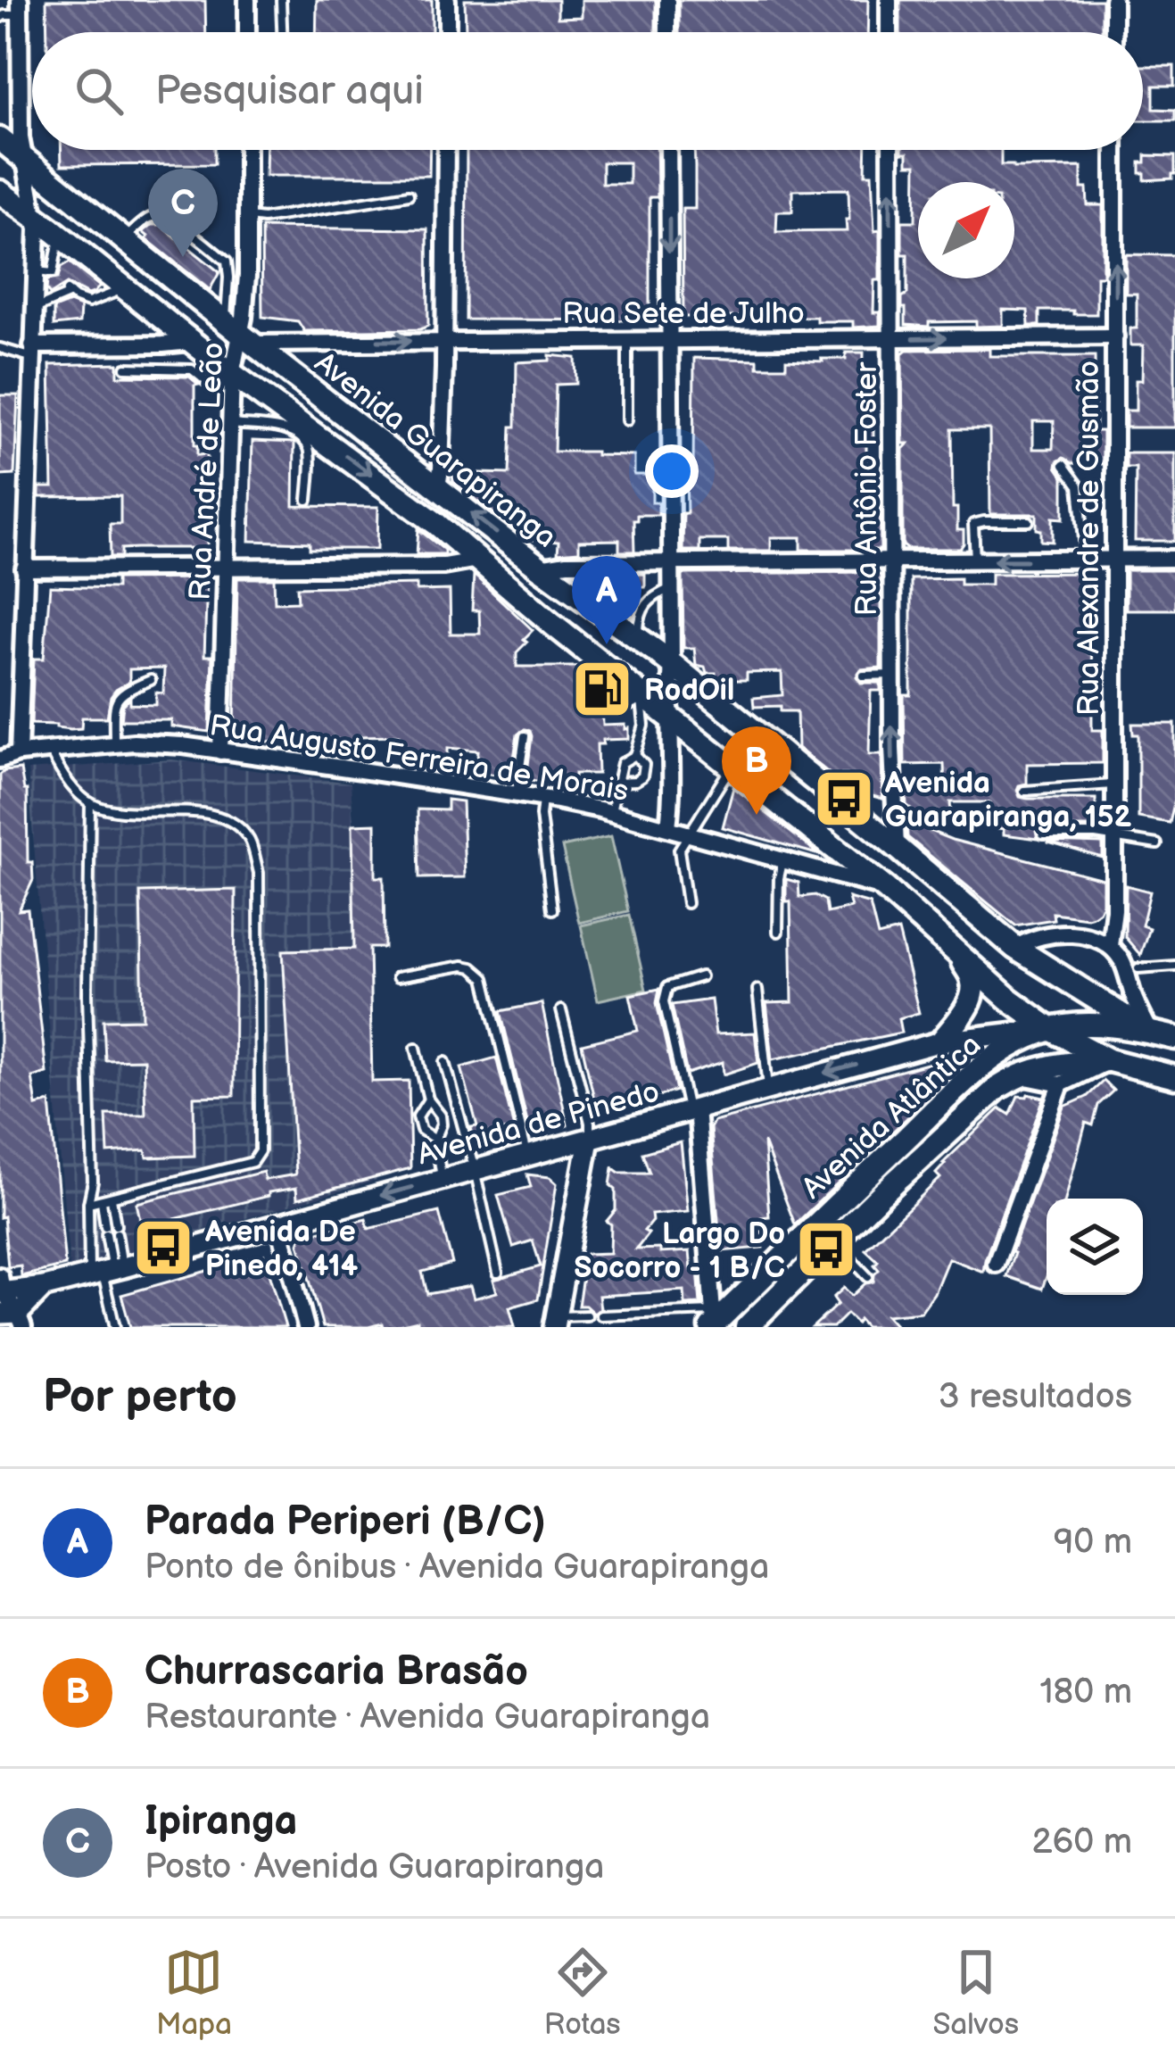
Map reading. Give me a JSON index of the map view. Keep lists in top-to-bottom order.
{
  "streets": {
    "main road": ["Avenida Guarapiranga", "Avenida Atlântica"],
    "street": [
      "Rua Sete de Julho",
      "Rua André de Leão",
      "Rua Antônio Foster",
      "Rua Alexandre de Gusmão",
      "Rua Augusto Ferreira de Morais",
      "Avenida de Pinedo"
    ]
  },
  "crossings": [
    ["Rua Sete de Julho", "Avenida Guarapiranga"],
    ["Rua Sete de Julho", "Rua André de Leão"],
    ["Rua Sete de Julho", "Rua Antônio Foster"],
    ["Rua Sete de Julho", "Rua Alexandre de Gusmão"],
    ["Avenida Guarapiranga", "Rua André de Leão"],
    ["Avenida Guarapiranga", "Rua Antônio Foster"],
    ["Avenida Guarapiranga", "Rua Augusto Ferreira de Morais"],
    ["Avenida Guarapiranga", "Avenida Atlântica"],
    ["Avenida Guarapiranga", "Avenida de Pinedo"],
    ["Rua André de Leão", "Rua Augusto Ferreira de Morais"],
    ["Avenida Atlântica", "Avenida de Pinedo"]
  ],
  "one_way": ["Rua Sete de Julho", "Rua Antônio Foster"],
  "places": {
    "fuel station": ["RodOil"],
    "bus stop": ["Avenida Guarapiranga, 152", "Avenida De Pinedo, 414", "Largo Do Socorro - 1 B/C"]
  },
  "north": "top right",
  "page": {
    "search": "Pesquisar aqui",
    "pins": ["C", "A", "B"],
    "heading": ["Por perto", "3 resultados"],
    "list": [
      {
        "mark": "A",
        "name": "Parada Periperi (B/C)",
        "note": "Ponto de ônibus · Avenida Guarapiranga",
        "value": "90 m"
      },
      {
        "mark": "B",
        "name": "Churrascaria Brasão",
        "note": "Restaurante · Avenida Guarapiranga",
        "value": "180 m"
      },
      {
        "mark": "C",
        "name": "Ipiranga",
        "note": "Posto · Avenida Guarapiranga",
        "value": "260 m"
      }
    ],
    "nav": ["Mapa", "Rotas", "Salvos"]
  }
}
